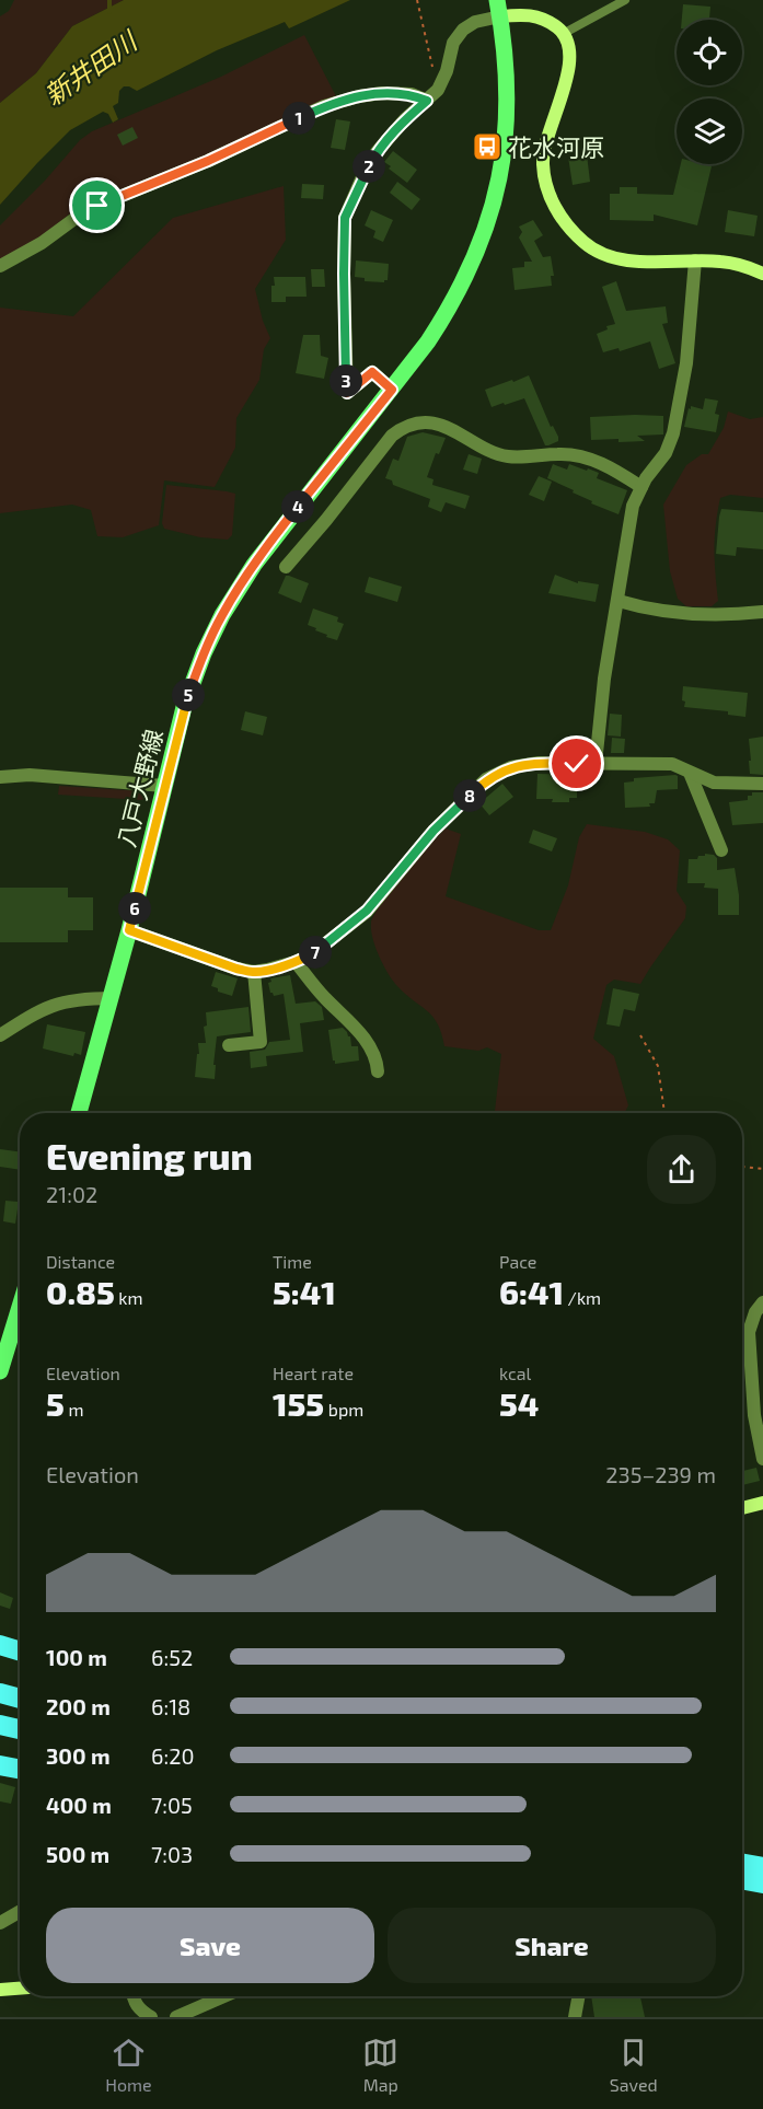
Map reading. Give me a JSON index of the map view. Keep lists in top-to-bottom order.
{
  "streets": {
    "main road": ["八戸大野線"]
  },
  "water": ["新井田川"],
  "places": {
    "bus stop": ["花水河原"]
  },
  "page": {
    "pins": [
      "1",
      "2",
      "3",
      "4",
      "5",
      "8",
      "6",
      "7"
    ],
    "heading": ["Evening run", "21:02"],
    "stats": [
      ["Distance", "0.85 km"],
      ["Time", "5:41"],
      ["Pace", "6:41 /km"],
      ["Elevation", "5 m"],
      ["Heart rate", "155 bpm"],
      ["kcal", "54"]
    ],
    "chart": ["Elevation", "235–239 m"],
    "list": [
      {
        "name": "100 m",
        "note": "6:52"
      },
      {
        "name": "200 m",
        "note": "6:18"
      },
      {
        "name": "300 m",
        "note": "6:20"
      },
      {
        "name": "400 m",
        "note": "7:05"
      },
      {
        "name": "500 m",
        "note": "7:03"
      }
    ],
    "buttons": ["Save", "Share"],
    "tabs": ["Home", "Map", "Saved"]
  }
}
